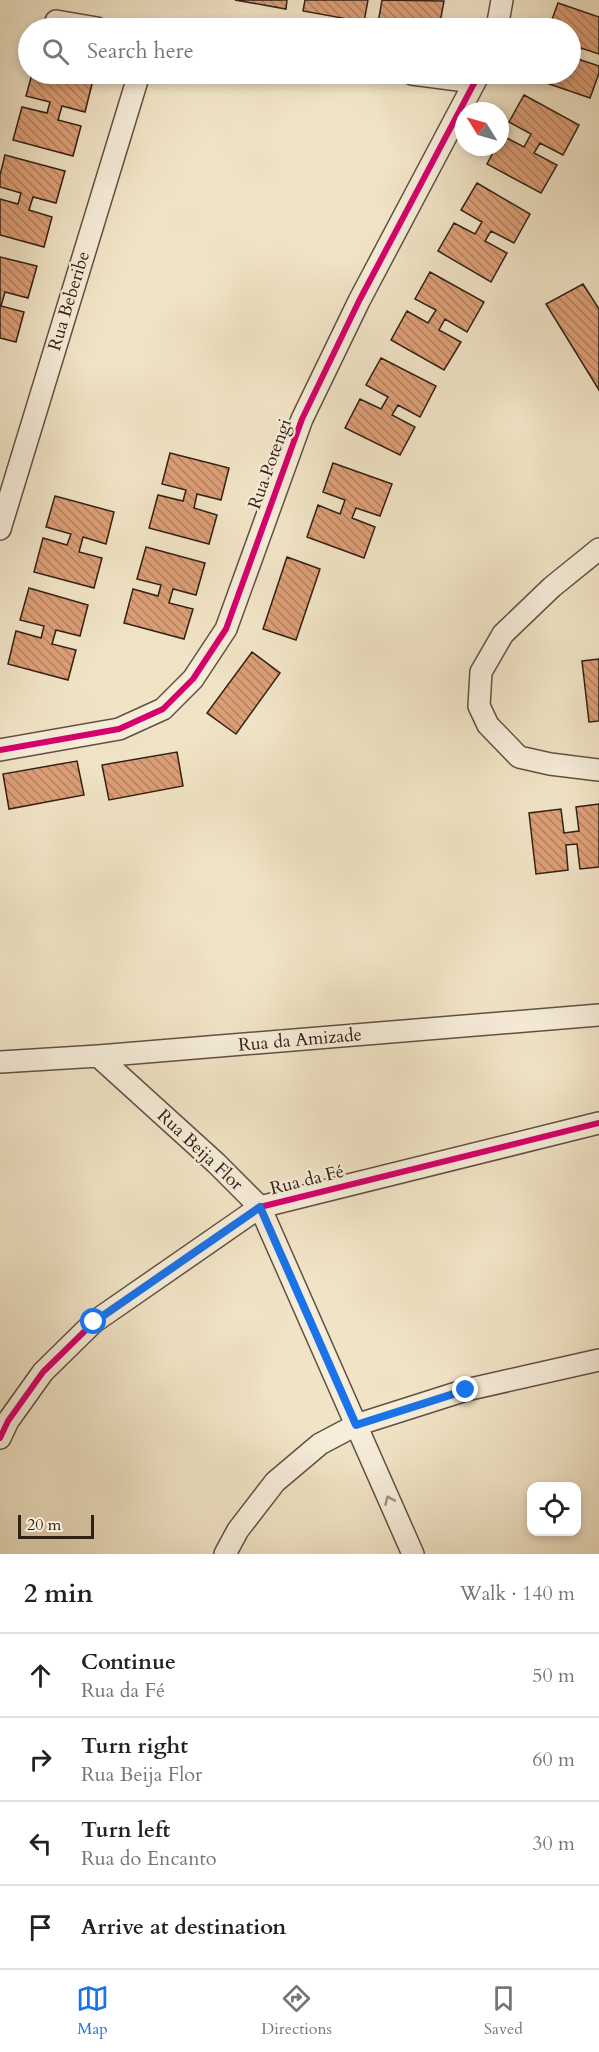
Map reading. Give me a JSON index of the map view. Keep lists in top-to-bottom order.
{
  "streets": {
    "street": [
      "Rua Beberibe",
      "Rua Potengi",
      "Rua da Amizade",
      "Rua Beija Flor",
      "Rua da Fé"
    ]
  },
  "crossings": [
    ["Rua da Amizade", "Rua Beija Flor"],
    ["Rua Beija Flor", "Rua da Fé"]
  ],
  "scale_bar": "20 m",
  "north": "top left",
  "page": {
    "search": "Search here",
    "scale": "20 m",
    "heading": ["2 min", "Walk · 140 m"],
    "list": [
      ["Continue", "Rua da Fé", "50 m"],
      ["Turn right", "Rua Beija Flor", "60 m"],
      ["Turn left", "Rua do Encanto", "30 m"],
      "Arrive at destination"
    ],
    "nav": ["Map", "Directions", "Saved"]
  }
}
